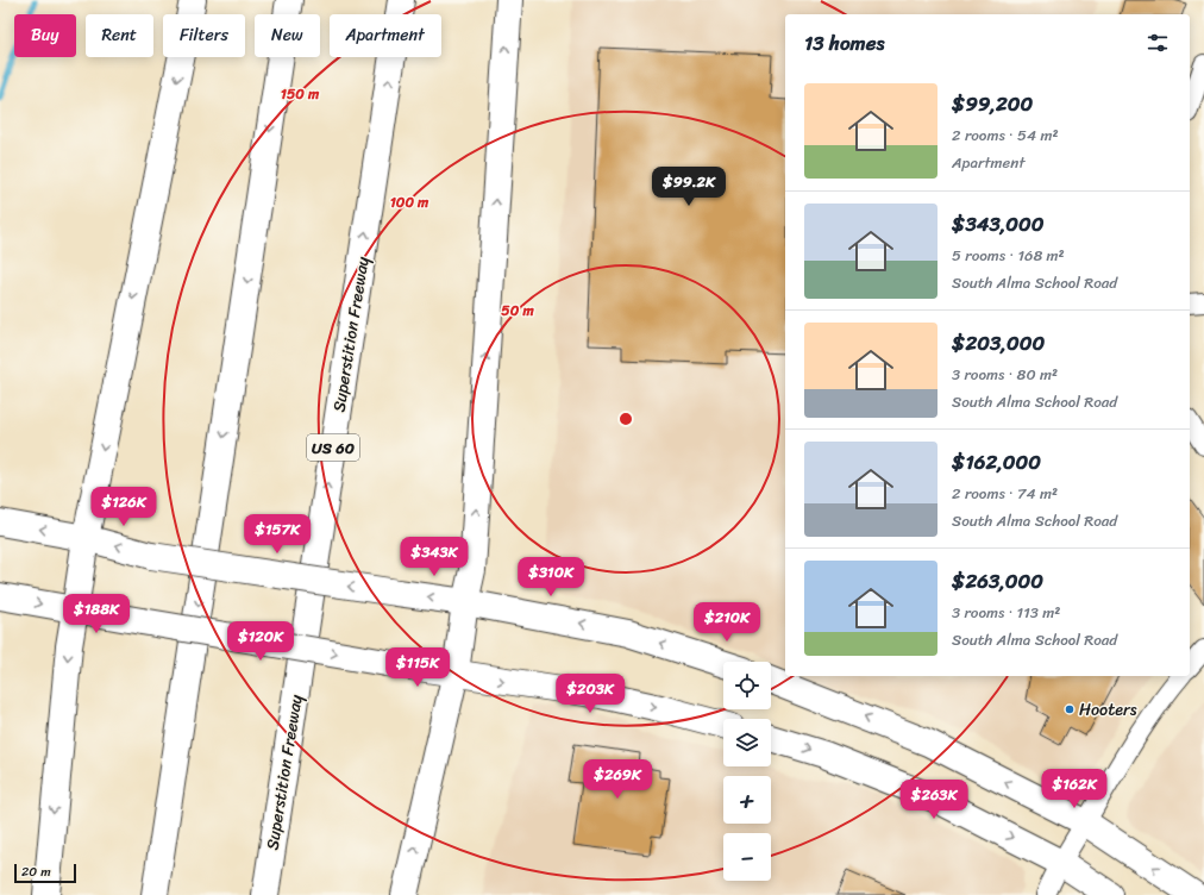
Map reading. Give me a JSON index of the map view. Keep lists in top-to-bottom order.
{
  "streets": {
    "main road": ["Superstition Freeway", "US 60"]
  },
  "places": ["Hooters"],
  "scale_bar": "20 m",
  "page": {
    "chip": [
      "Buy",
      "Rent",
      "Filters",
      "New",
      "Apartment"
    ],
    "heading": "13 homes",
    "list": [
      {
        "name": "$99,200",
        "note": "2 rooms · 54 m² · Apartment"
      },
      {
        "name": "$343,000",
        "note": "5 rooms · 168 m² · South Alma School Road"
      },
      {
        "name": "$203,000",
        "note": "3 rooms · 80 m² · South Alma School Road"
      },
      {
        "name": "$162,000",
        "note": "2 rooms · 74 m² · South Alma School Road"
      },
      {
        "name": "$263,000",
        "note": "3 rooms · 113 m² · South Alma School Road"
      }
    ],
    "price": [
      "$99.2K",
      "$126K",
      "$157K",
      "$343K",
      "$310K",
      "$188K",
      "$210K",
      "$120K",
      "$115K",
      "$203K",
      "$269K",
      "$162K",
      "$263K"
    ],
    "map_buttons": ["+", "−"],
    "scale": "20 m"
  },
  "rings": ["150 m", "100 m", "50 m"]
}
